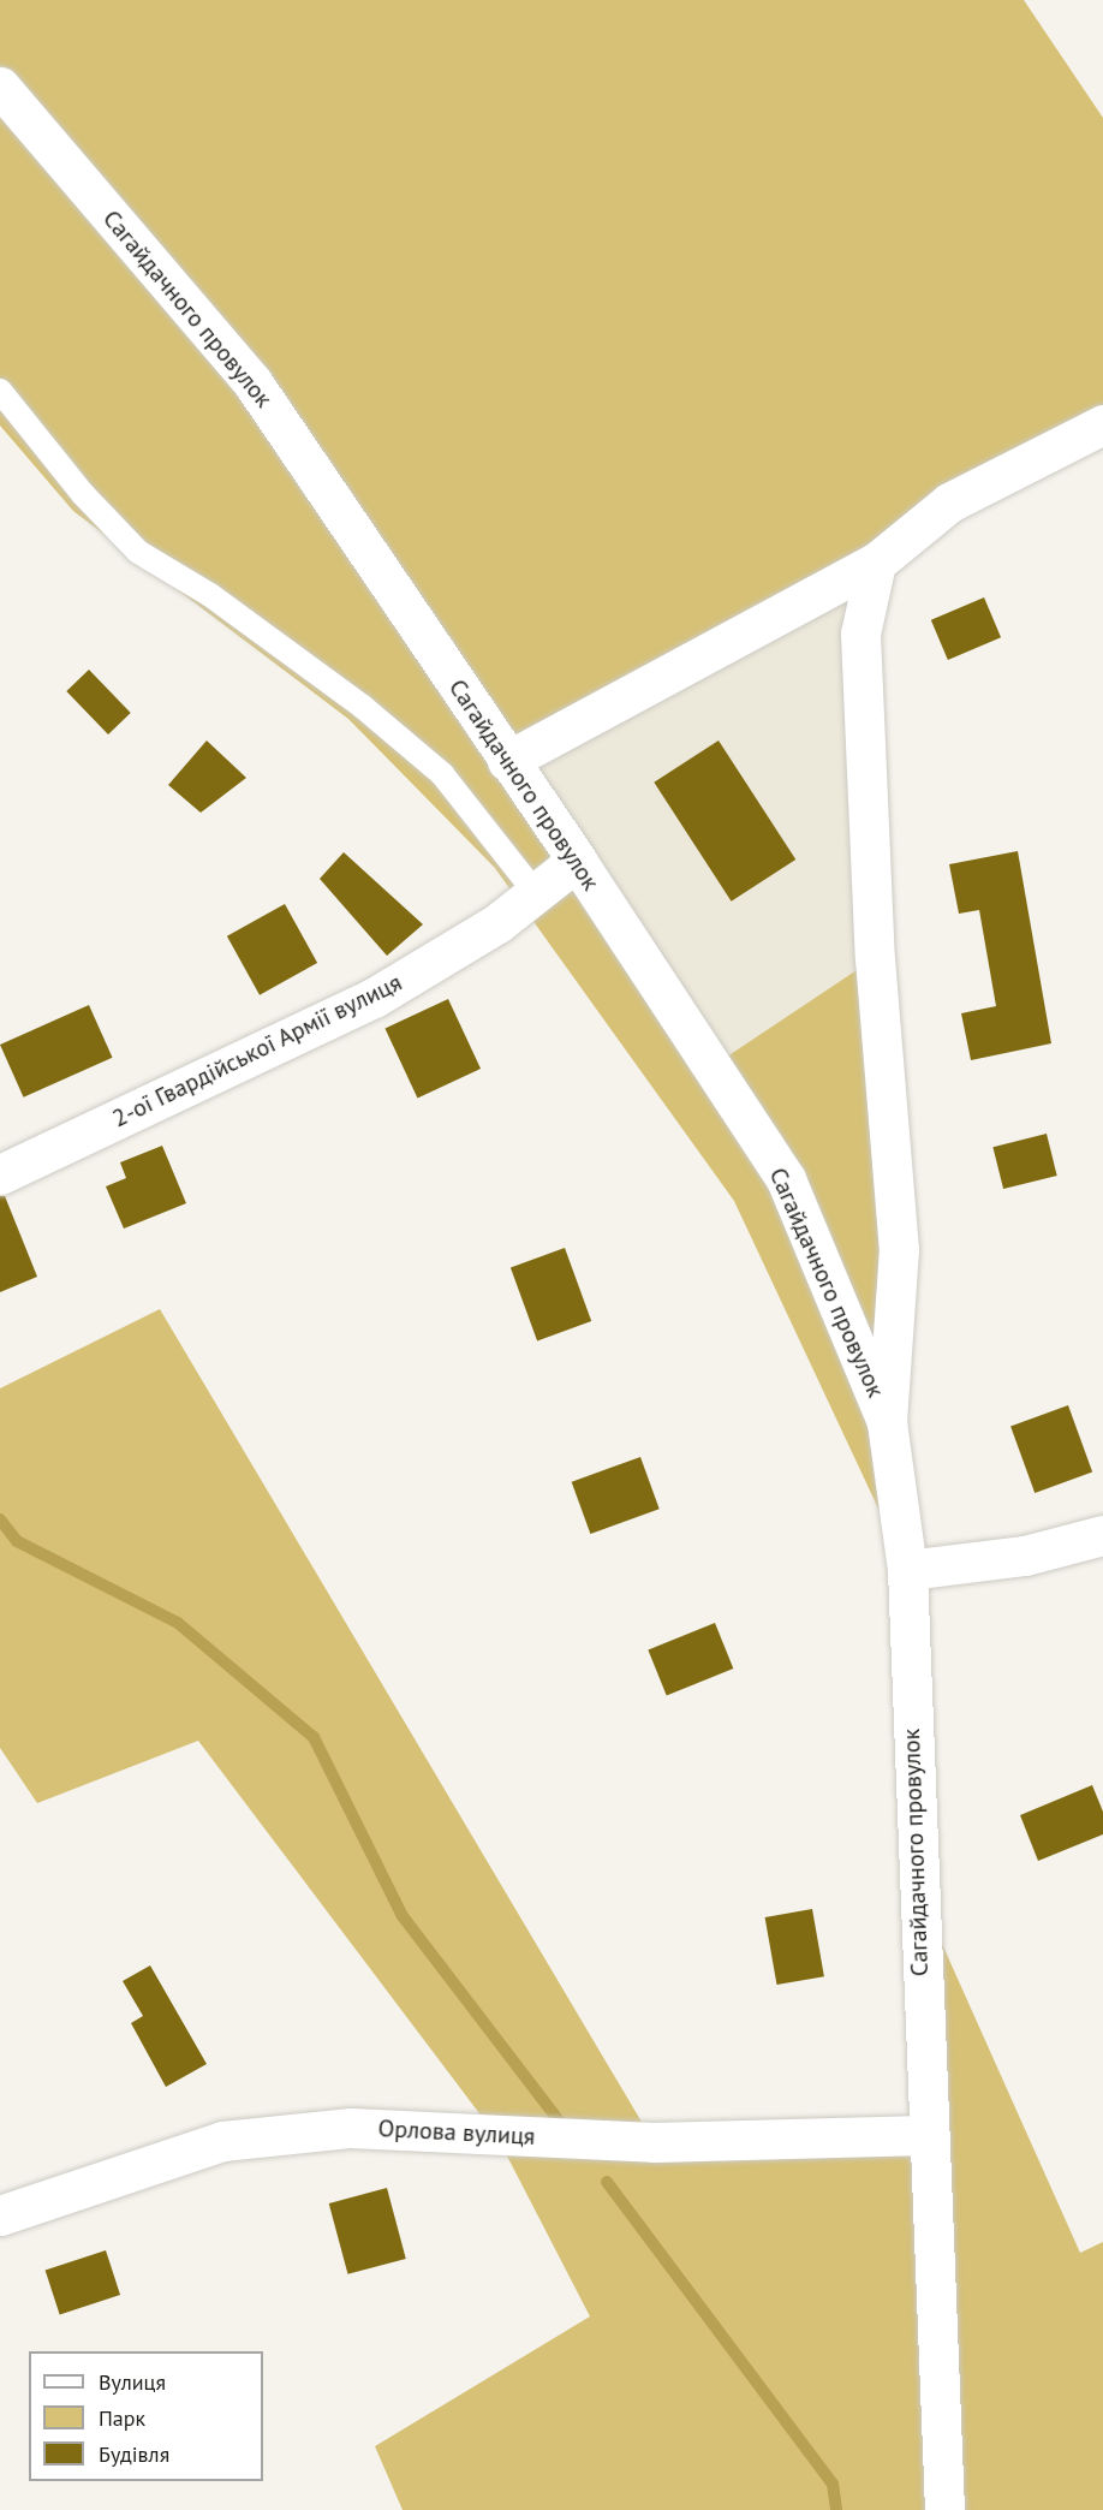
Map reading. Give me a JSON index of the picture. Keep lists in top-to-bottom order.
{
  "streets": {
    "street": ["Сагайдачного провулок", "2-ої Гвардійської Армії вулиця", "Орлова вулиця"]
  },
  "crossings": [
    ["Сагайдачного провулок", "2-ої Гвардійської Армії вулиця"],
    ["Сагайдачного провулок", "Орлова вулиця"]
  ],
  "legend": ["Вулиця", "Парк", "Будівля"]
}
